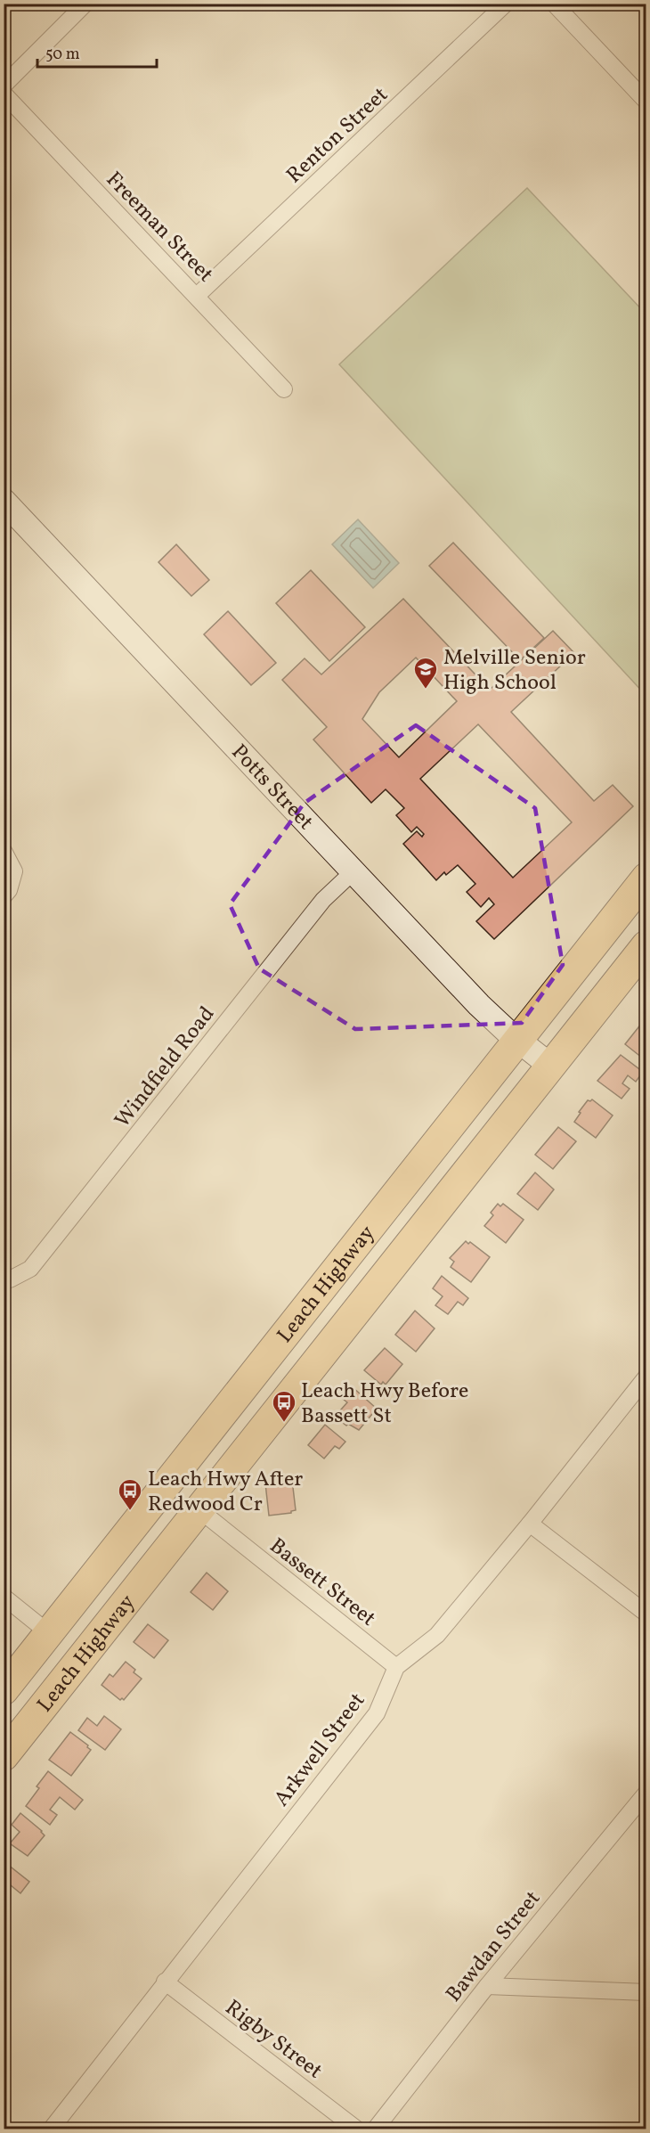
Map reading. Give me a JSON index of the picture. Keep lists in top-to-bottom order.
{
  "streets": {
    "highway": ["Leach Highway"],
    "street": [
      "Renton Street",
      "Freeman Street",
      "Potts Street",
      "Windfield Road",
      "Bassett Street",
      "Arkwell Street",
      "Bawdan Street",
      "Rigby Street"
    ]
  },
  "crossings": [
    ["Renton Street", "Freeman Street"],
    ["Potts Street", "Windfield Road"],
    ["Potts Street", "Leach Highway"],
    ["Leach Highway", "Bassett Street"],
    ["Bassett Street", "Arkwell Street"],
    ["Arkwell Street", "Rigby Street"]
  ],
  "places": {
    "school or university": ["Melville Senior High School"],
    "bus stop": ["Leach Hwy Before Bassett St", "Leach Hwy After Redwood Cr"]
  },
  "scale_bar": "50 m"
}
